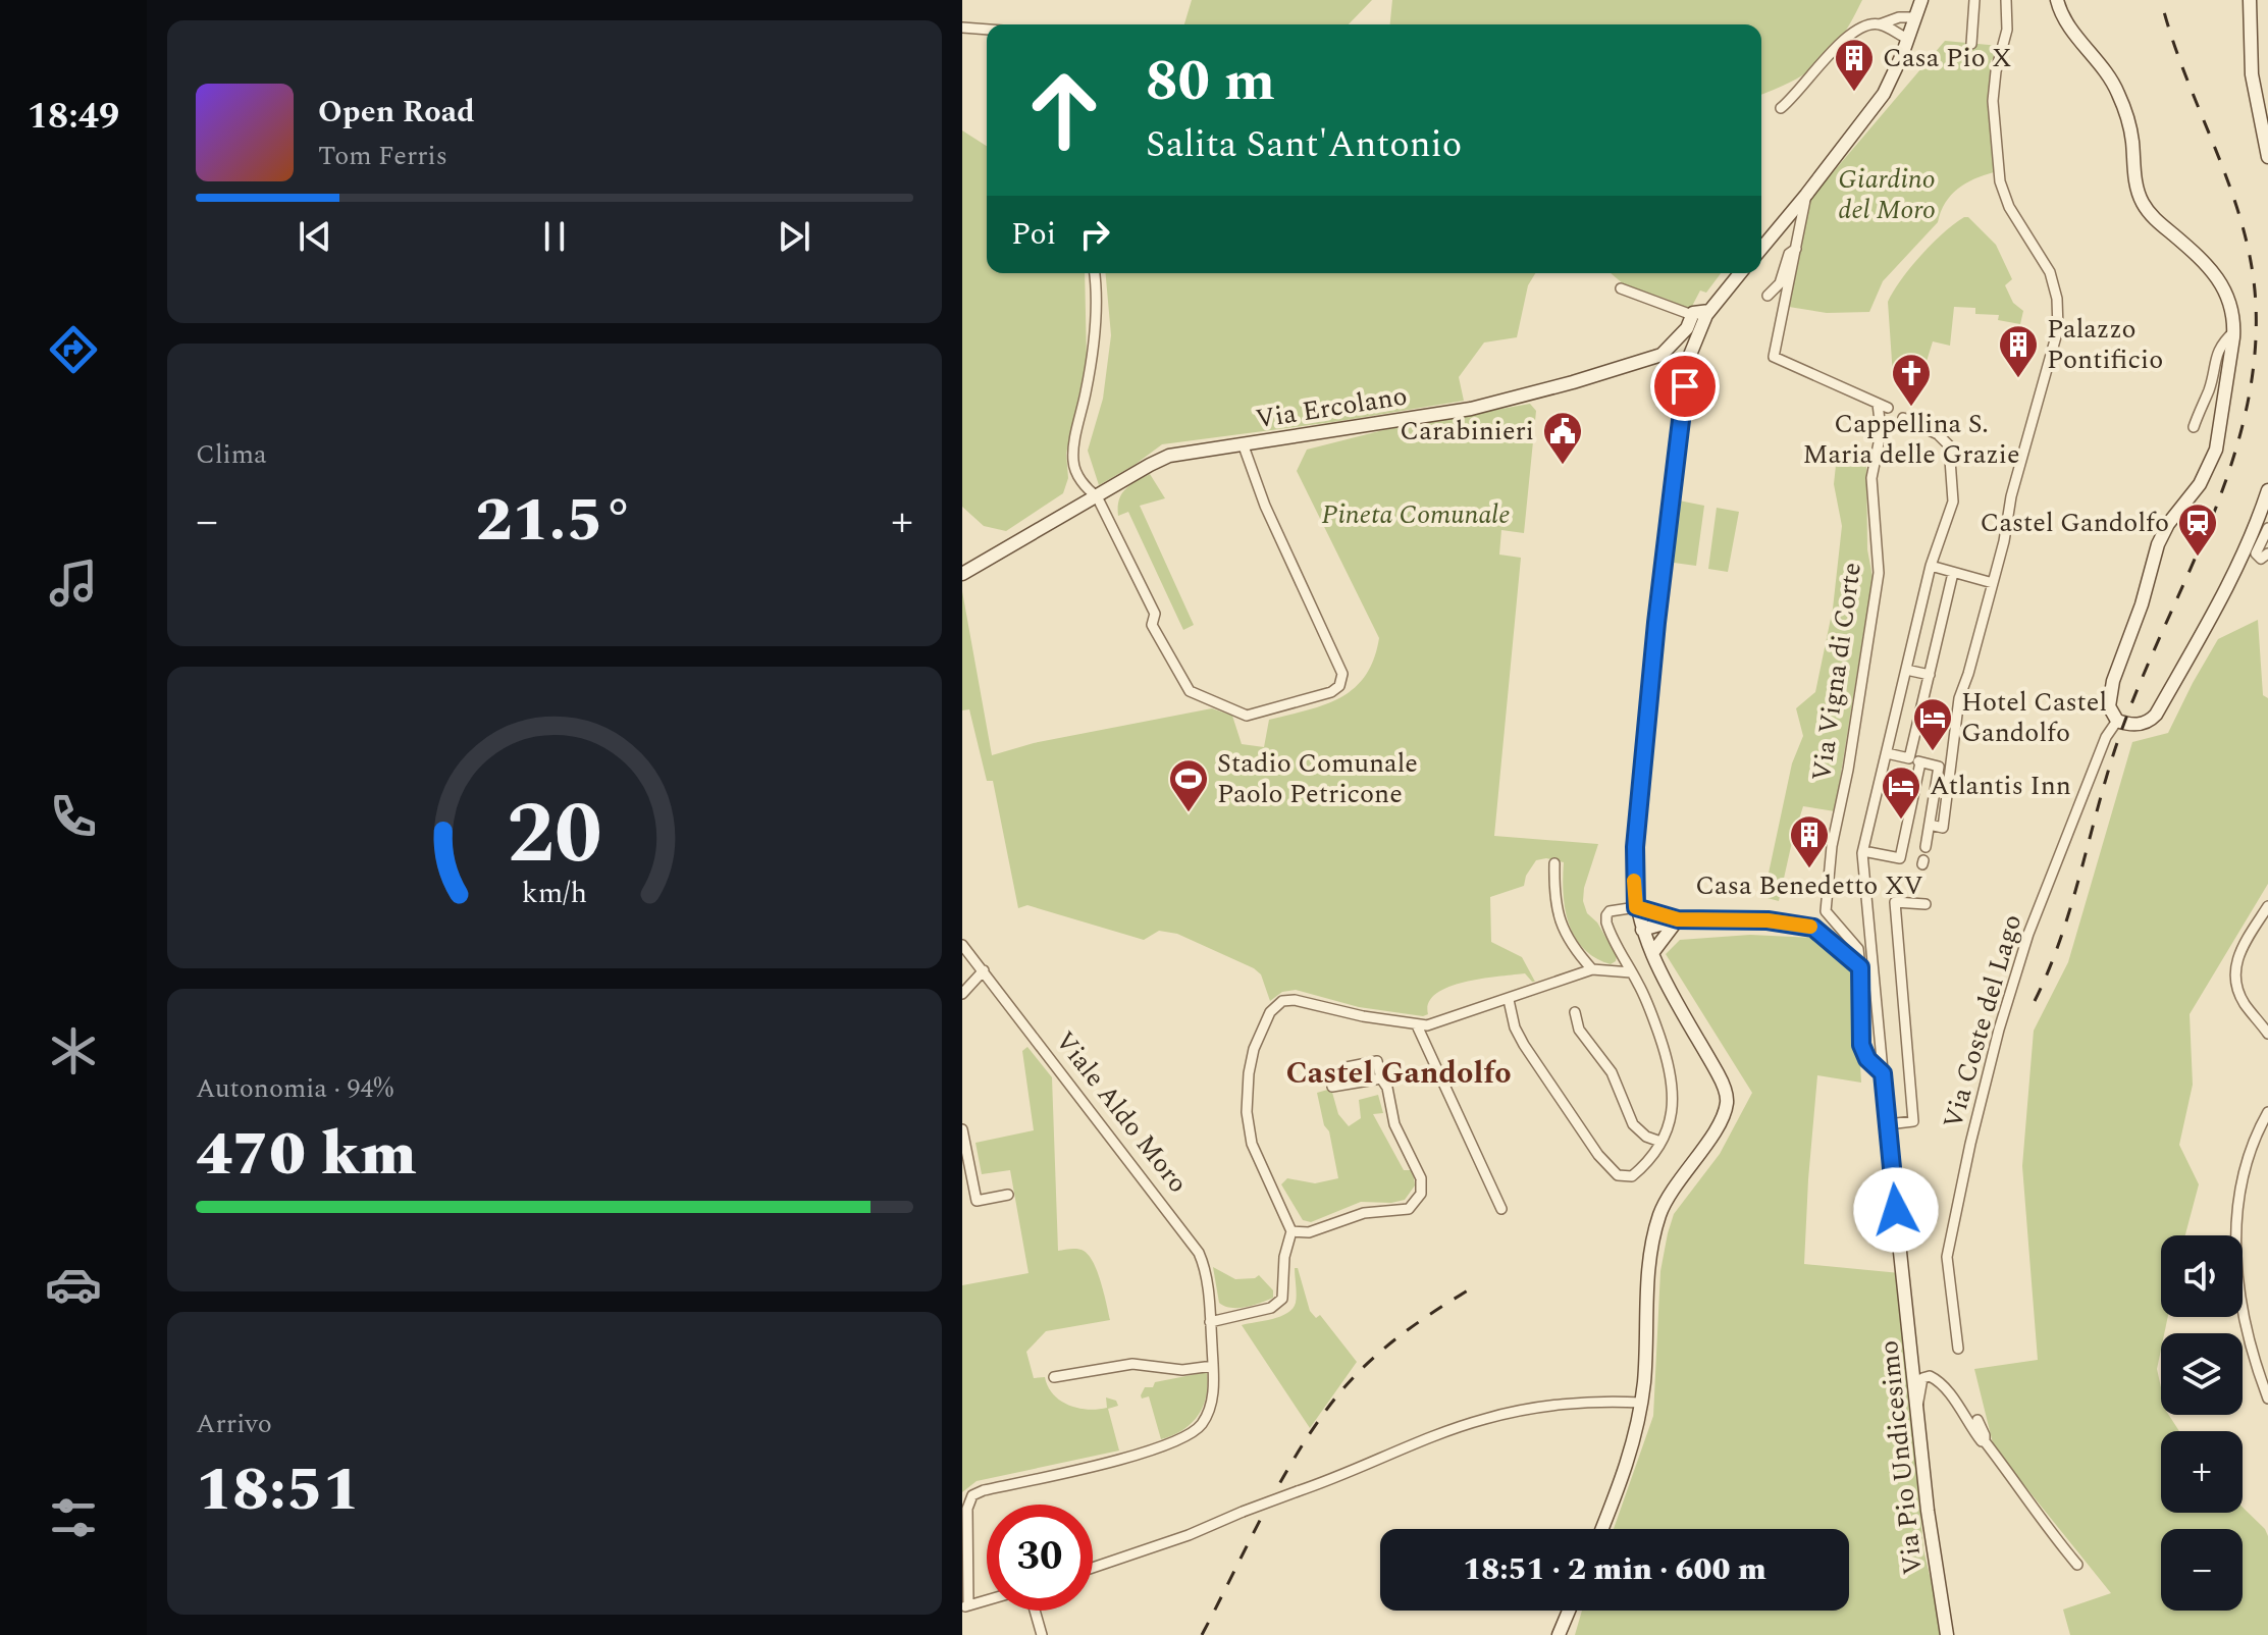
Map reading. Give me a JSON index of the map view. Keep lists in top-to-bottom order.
{
  "streets": {
    "street": [
      "Via Ercolano",
      "Via Vigna di Corte",
      "Via Coste del Lago",
      "Viale Aldo Moro",
      "Via Pio Undicesimo"
    ]
  },
  "districts": ["Castel Gandolfo"],
  "parks": ["Giardino del Moro", "Pineta Comunale"],
  "places": {
    "building": ["Casa Pio X", "Palazzo Pontificio", "Casa Benedetto XV"],
    "church": ["Cappellina S. Maria delle Grazie"],
    "public building": ["Carabinieri"],
    "station": ["Castel Gandolfo"],
    "hotel": ["Hotel Castel Gandolfo", "Atlantis Inn"],
    "sports": ["Stadio Comunale Paolo Petricone"]
  },
  "page": {
    "tabs": "18:49",
    "turn": ["80 m", "Salita Sant'Antonio"],
    "song": ["Open Road", "Tom Ferris"],
    "then": "Poi",
    "tile": [
      "Clima",
      ["Autonomia · 94%", "470 km"],
      ["Arrivo", "18:51"]
    ],
    "heat": ["−", "21.5°", "+"],
    "map_buttons": ["+", "−"],
    "limit": "30",
    "trip": "18:51 · 2 min · 600 m",
    "gauge": ["20", "km/h"]
  }
}
